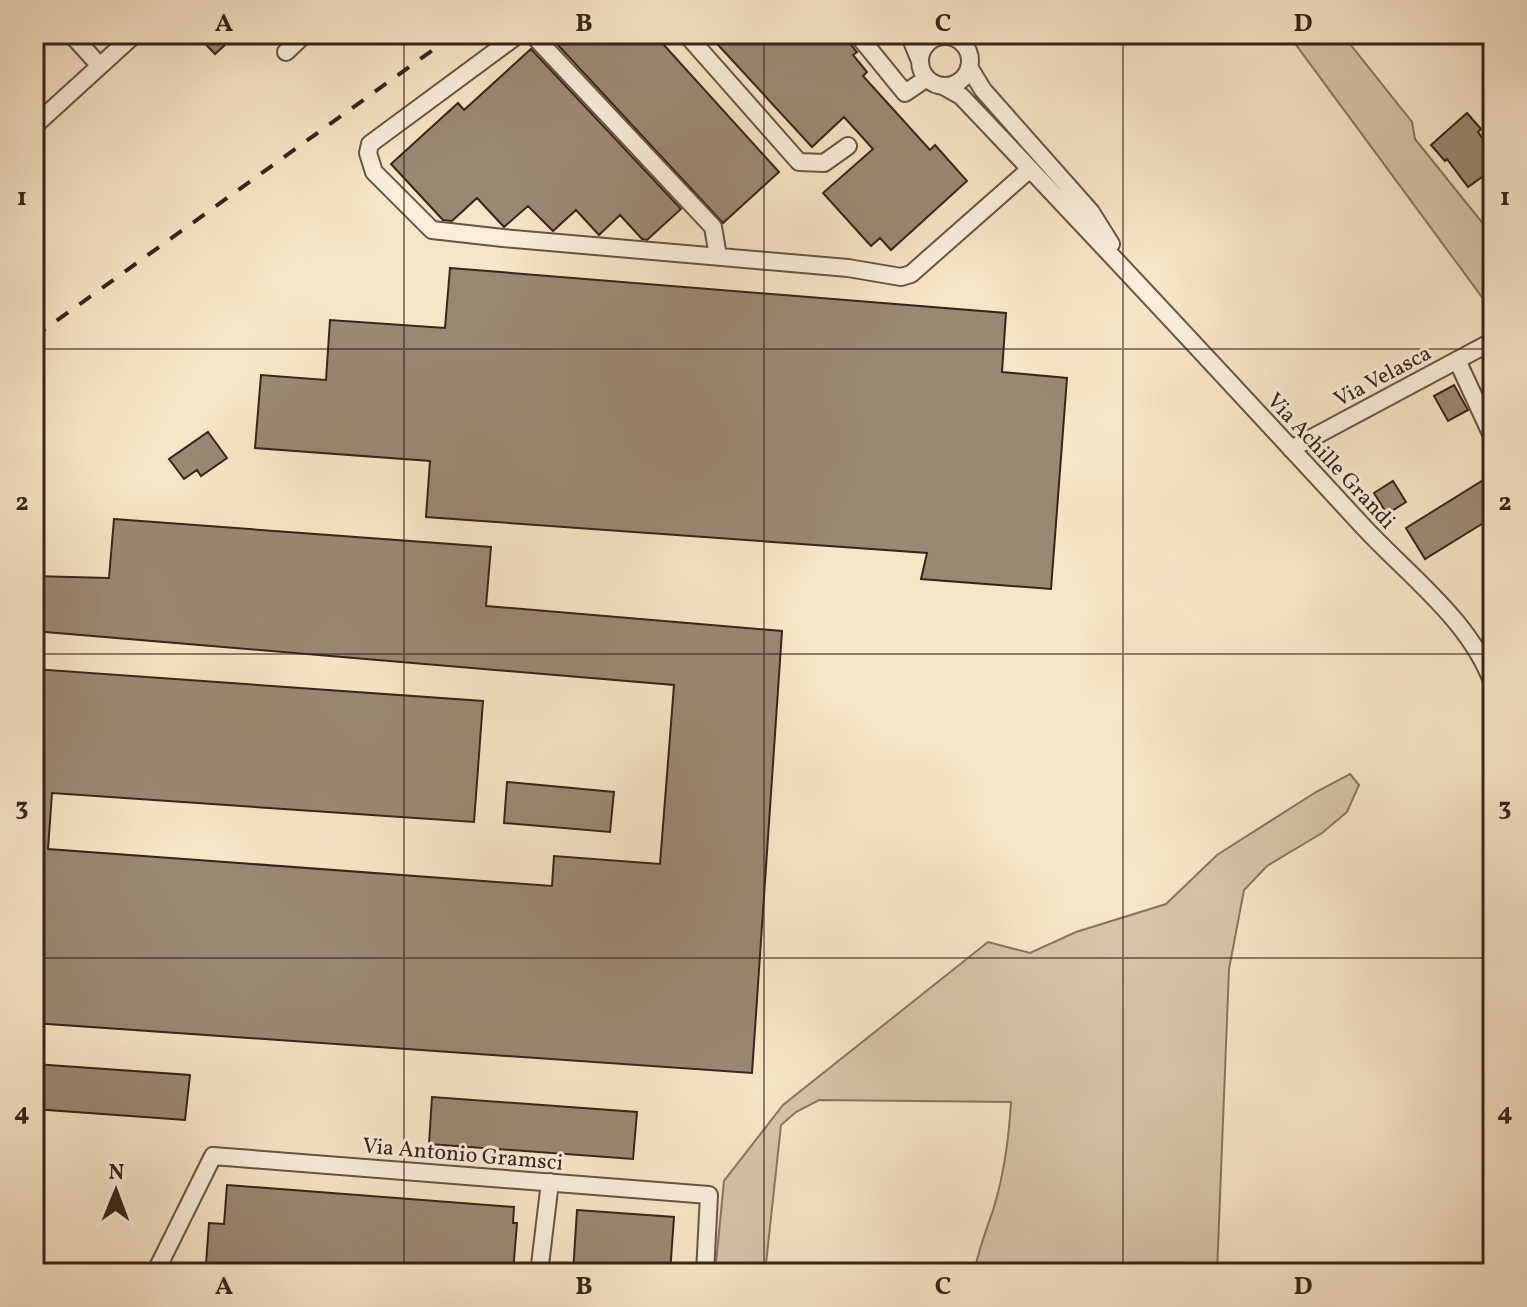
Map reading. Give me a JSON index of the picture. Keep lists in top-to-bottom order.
{
  "streets": {
    "street": ["Via Velasca", "Via Achille Grandi", "Via Antonio Gramsci"]
  },
  "crossings": [
    ["Via Velasca", "Via Achille Grandi"]
  ],
  "north": "top",
  "grid": {
    "columns": [
      "A",
      "B",
      "C",
      "D"
    ],
    "rows": [
      "1",
      "2",
      "3",
      "4"
    ]
  }
}
